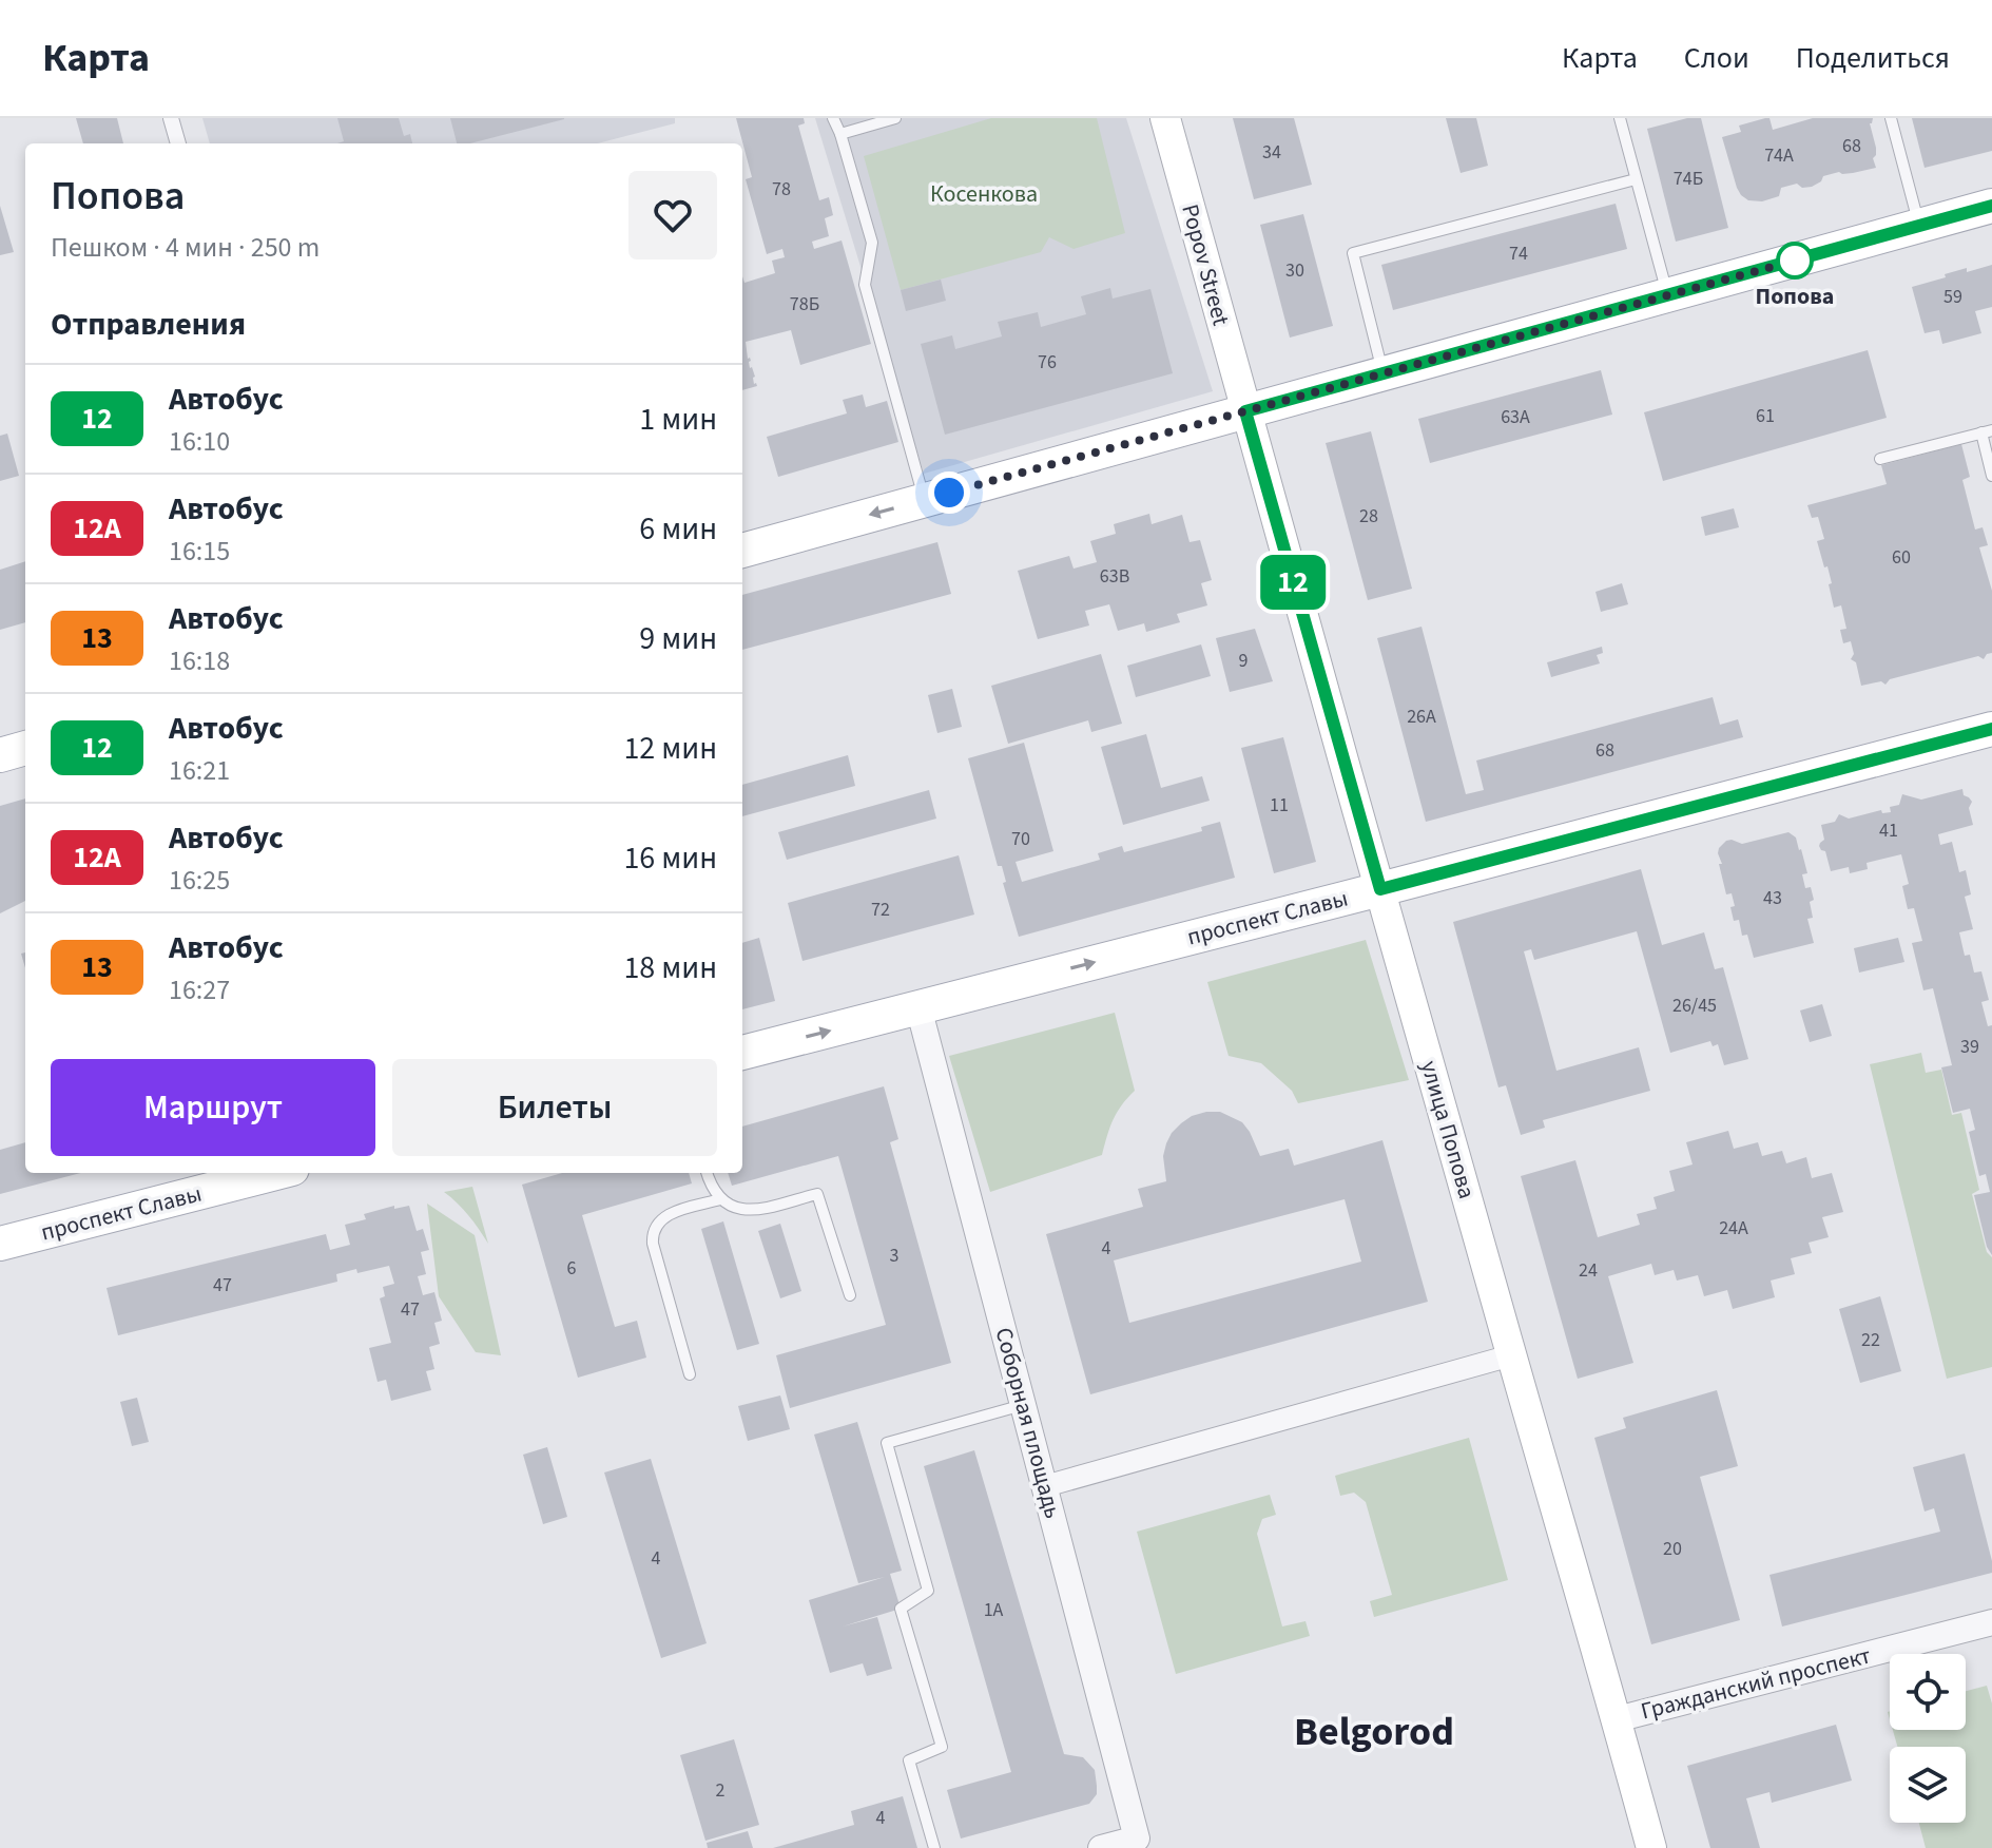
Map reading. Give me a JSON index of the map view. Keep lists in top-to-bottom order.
{
  "streets": {
    "main road": ["Popov Street", "проспект Славы", "улица Попова"],
    "street": ["Соборная площадь", "Гражданский проспект"]
  },
  "crossings": [
    ["Popov Street", "улица Попова"],
    ["проспект Славы", "улица Попова"],
    ["проспект Славы", "Соборная площадь"],
    ["улица Попова", "Гражданский проспект"]
  ],
  "one_way": ["проспект Славы"],
  "districts": ["Belgorod"],
  "parks": ["Косенкова"],
  "places": ["Попова"],
  "lines": ["bus line 12"],
  "house_numbers": [
    "68",
    "34",
    "74А",
    "74Б",
    "78",
    "74",
    "30",
    "59",
    "78Б",
    "76",
    "61",
    "63А",
    "28",
    "60",
    "63В",
    "9",
    "26А",
    "68",
    "11",
    "41",
    "70",
    "43",
    "72",
    "26/45",
    "39",
    "24А",
    "4",
    "3",
    "6",
    "24",
    "47",
    "47",
    "22",
    "20",
    "4",
    "1А",
    "2",
    "4"
  ],
  "page": {
    "header": "Карта",
    "nav": ["Карта", "Слои", "Поделиться"],
    "on_map": "12",
    "heading": [
      ["Попова", "Пешком · 4 мин · 250 m"],
      "Отправления"
    ],
    "list": [
      {
        "mark": "12",
        "name": "Автобус",
        "note": "16:10",
        "value": "1 мин"
      },
      {
        "mark": "12А",
        "name": "Автобус",
        "note": "16:15",
        "value": "6 мин"
      },
      {
        "mark": "13",
        "name": "Автобус",
        "note": "16:18",
        "value": "9 мин"
      },
      {
        "mark": "12",
        "name": "Автобус",
        "note": "16:21",
        "value": "12 мин"
      },
      {
        "mark": "12А",
        "name": "Автобус",
        "note": "16:25",
        "value": "16 мин"
      },
      {
        "mark": "13",
        "name": "Автобус",
        "note": "16:27",
        "value": "18 мин"
      }
    ],
    "buttons": ["Маршрут", "Билеты"]
  }
}
